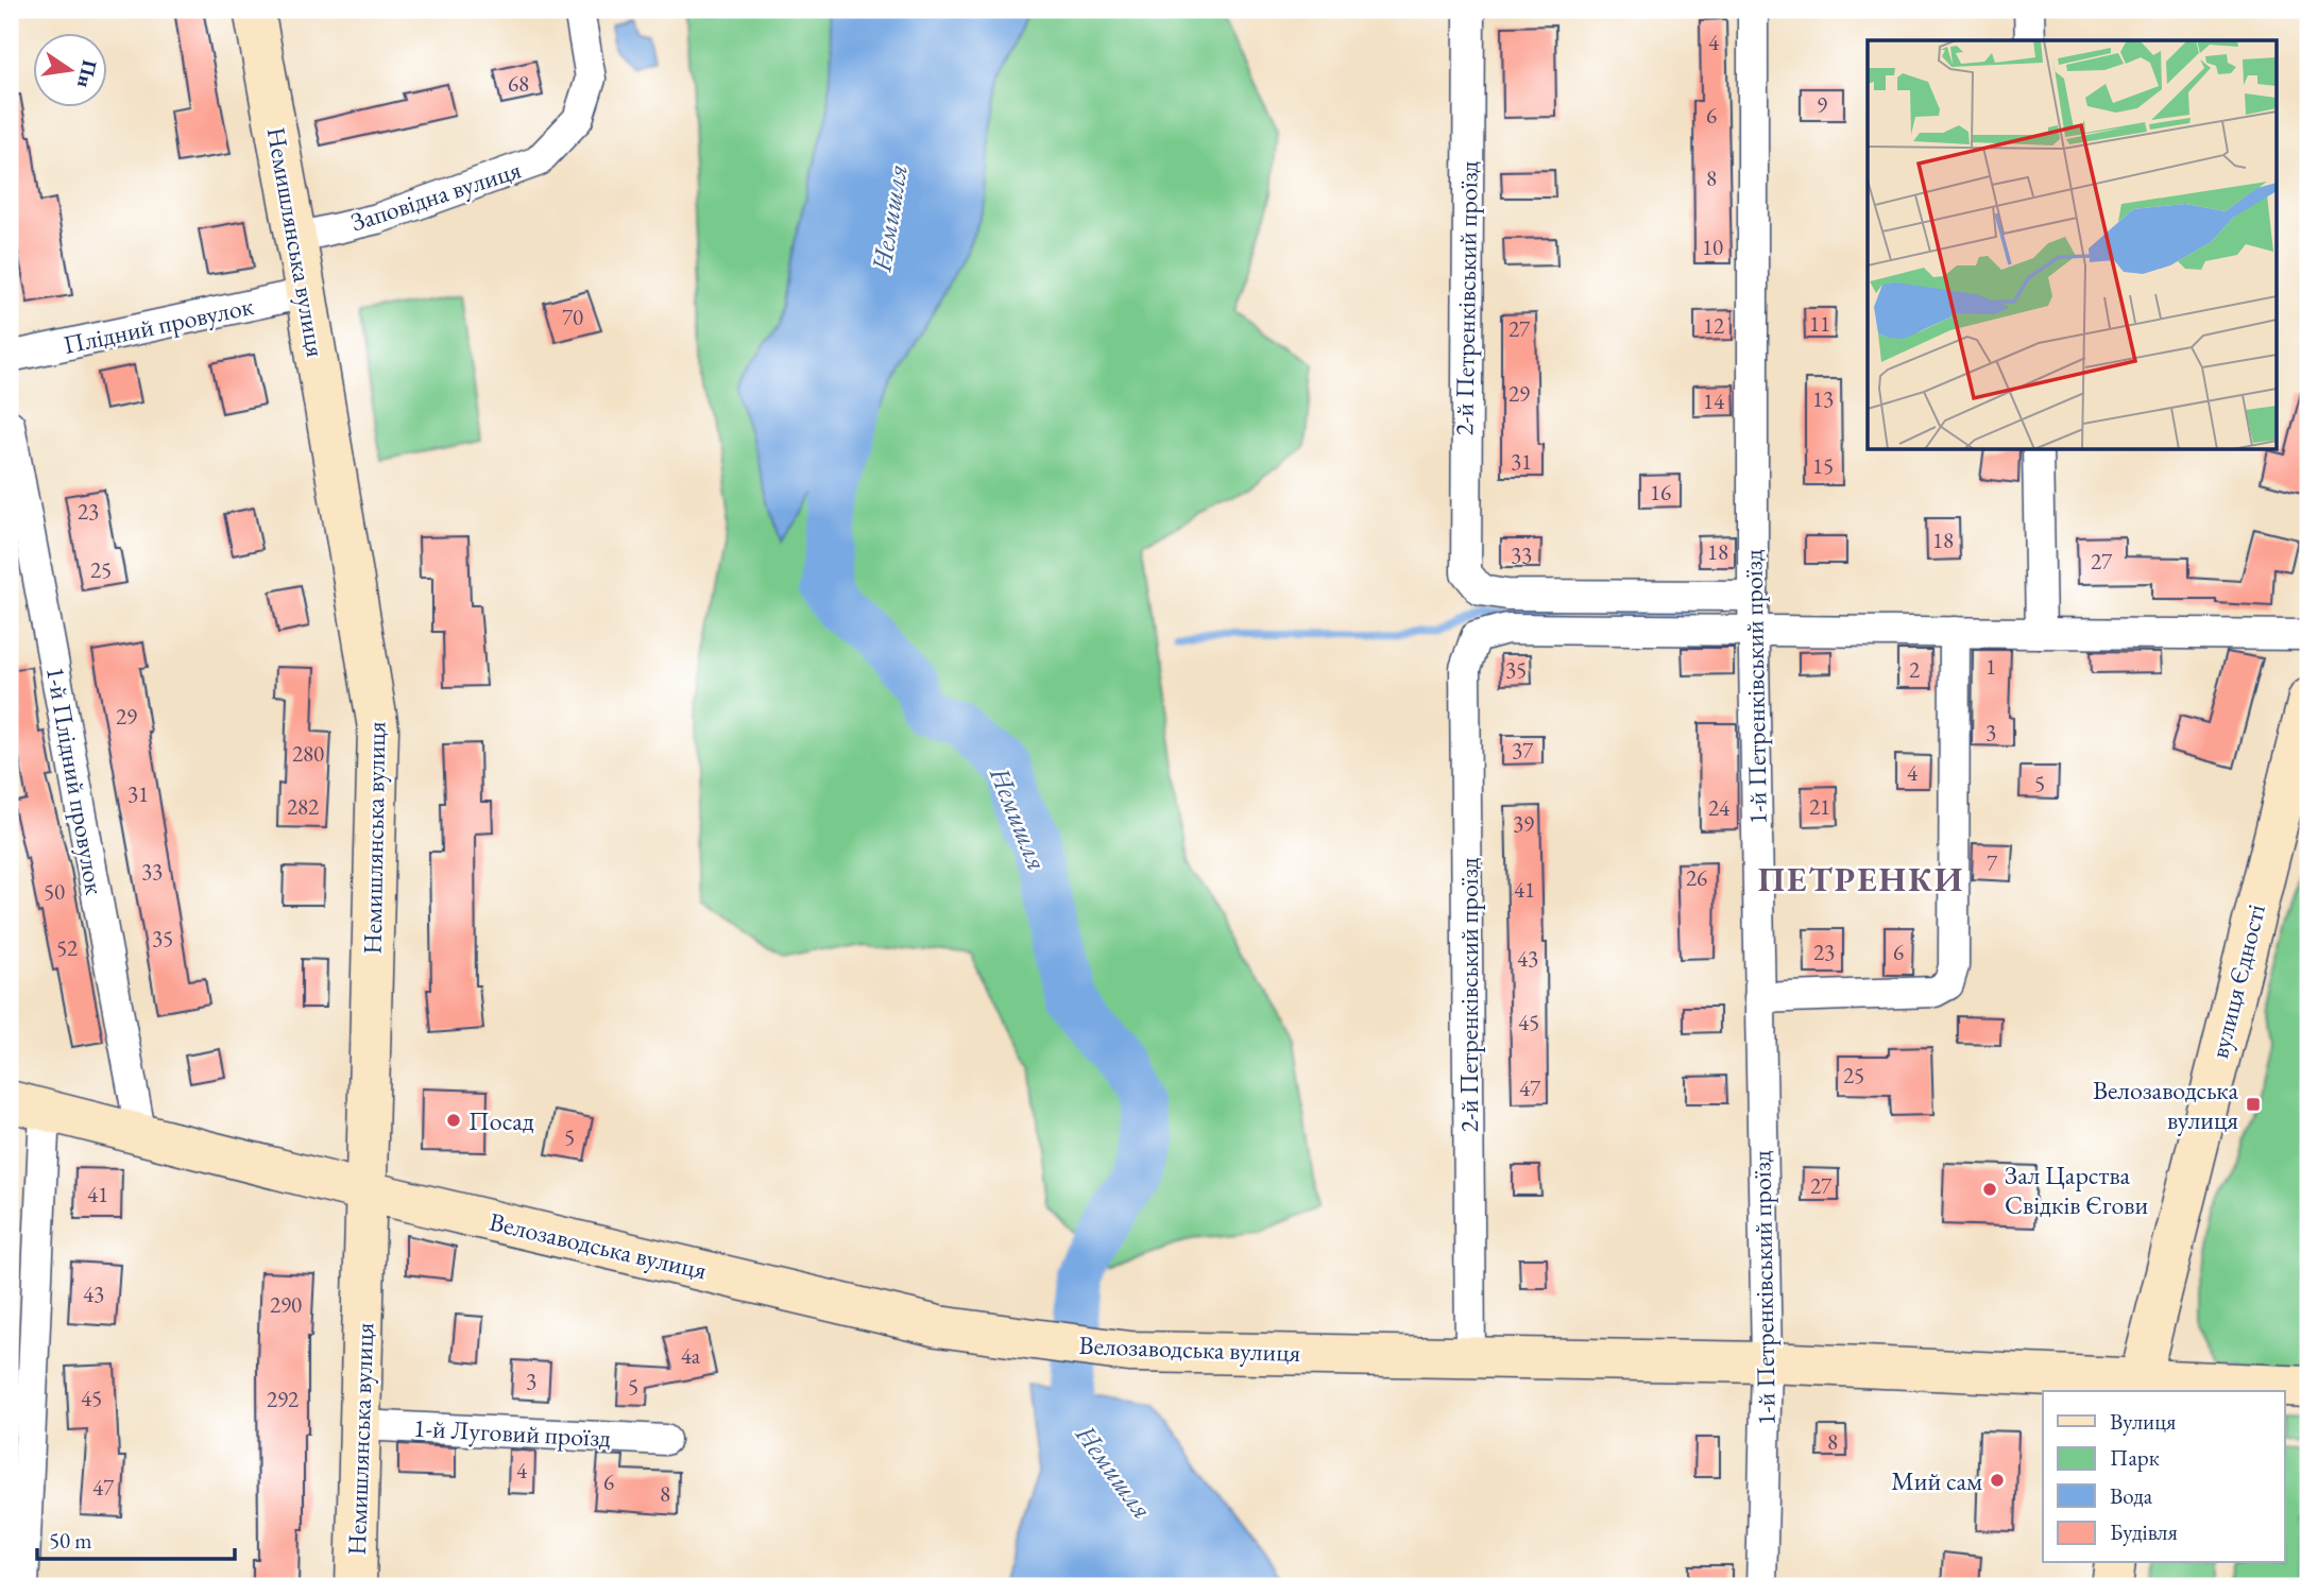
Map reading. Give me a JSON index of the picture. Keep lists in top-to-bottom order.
{
  "streets": {
    "street": [
      "Заповідна вулиця",
      "Немишлянська вулиця",
      "2-й Петренківський проїзд",
      "Плідний провулок",
      "1-й Петренківський проїзд",
      "1-й Плідний провулок",
      "вулиця Єдності",
      "Велозаводська вулиця",
      "1-й Луговий проїзд"
    ]
  },
  "crossings": [
    ["Заповідна вулиця", "Немишлянська вулиця"],
    ["Немишлянська вулиця", "Плідний провулок"],
    ["Немишлянська вулиця", "Велозаводська вулиця"],
    ["Немишлянська вулиця", "1-й Луговий проїзд"],
    ["2-й Петренківський проїзд", "Велозаводська вулиця"],
    ["1-й Петренківський проїзд", "Велозаводська вулиця"],
    ["1-й Плідний провулок", "Велозаводська вулиця"],
    ["вулиця Єдності", "Велозаводська вулиця"]
  ],
  "districts": ["ПЕТРЕНКИ"],
  "water": ["Немишля"],
  "places": {
    "transit": ["Велозаводська вулиця"],
    "other": ["Посад", "Зал Царства Свідків Єгови", "Мий сам"]
  },
  "house_numbers": [
    "4",
    "68",
    "9",
    "6",
    "8",
    "10",
    "70",
    "11",
    "12",
    "27",
    "29",
    "13",
    "14",
    "31",
    "15",
    "16",
    "23",
    "18",
    "18",
    "33",
    "27",
    "25",
    "1",
    "35",
    "2",
    "29",
    "3",
    "37",
    "280",
    "4",
    "5",
    "31",
    "282",
    "21",
    "24",
    "39",
    "7",
    "33",
    "26",
    "41",
    "50",
    "35",
    "52",
    "23",
    "6",
    "43",
    "45",
    "25",
    "47",
    "5",
    "27",
    "41",
    "43",
    "290",
    "4а",
    "3",
    "5",
    "45",
    "292",
    "8",
    "4",
    "6",
    "47",
    "8"
  ],
  "legend": [
    "Вулиця",
    "Парк",
    "Вода",
    "Будівля"
  ],
  "scale_bar": "50 m",
  "north": "right"
}
